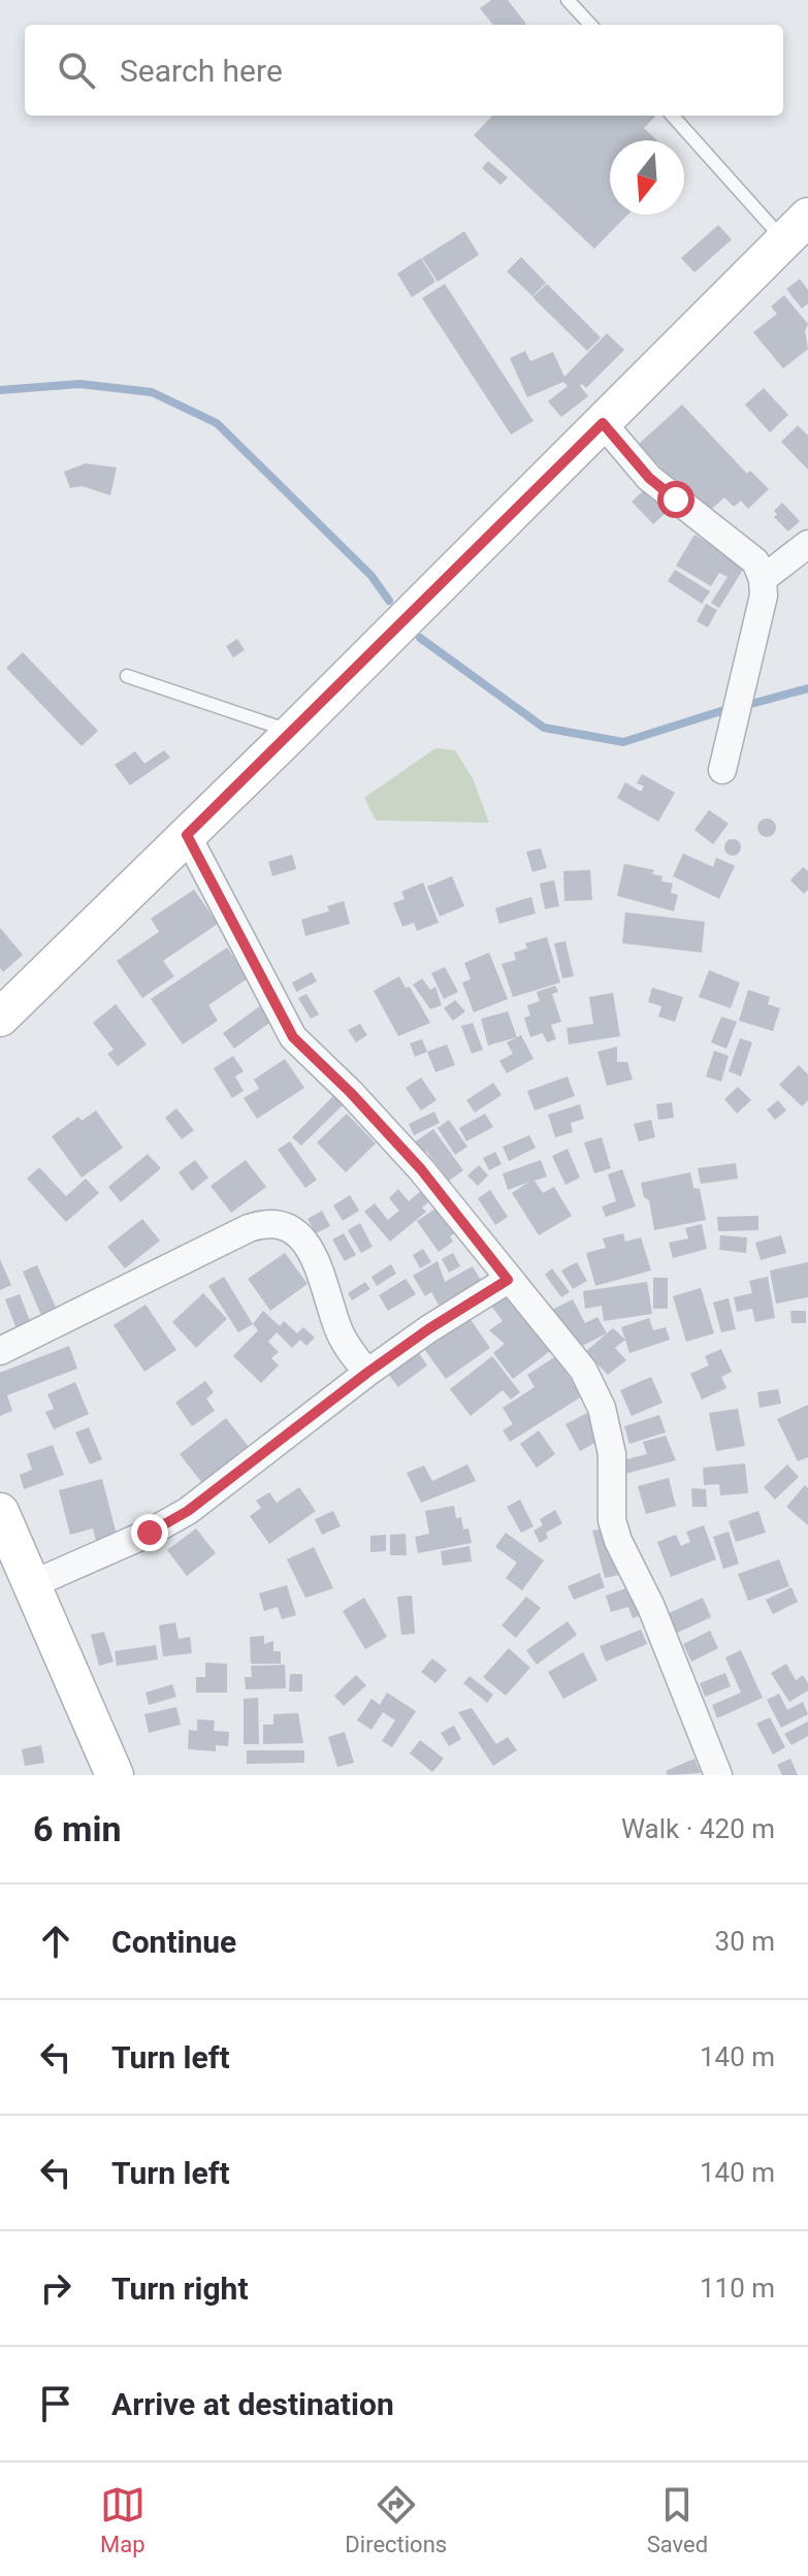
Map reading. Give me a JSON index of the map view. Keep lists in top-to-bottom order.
{
  "north": "bottom",
  "page": {
    "search": "Search here",
    "heading": ["6 min", "Walk · 420 m"],
    "list": [
      ["Continue", "30 m"],
      ["Turn left", "140 m"],
      ["Turn left", "140 m"],
      ["Turn right", "110 m"],
      "Arrive at destination"
    ],
    "nav": ["Map", "Directions", "Saved"]
  }
}
